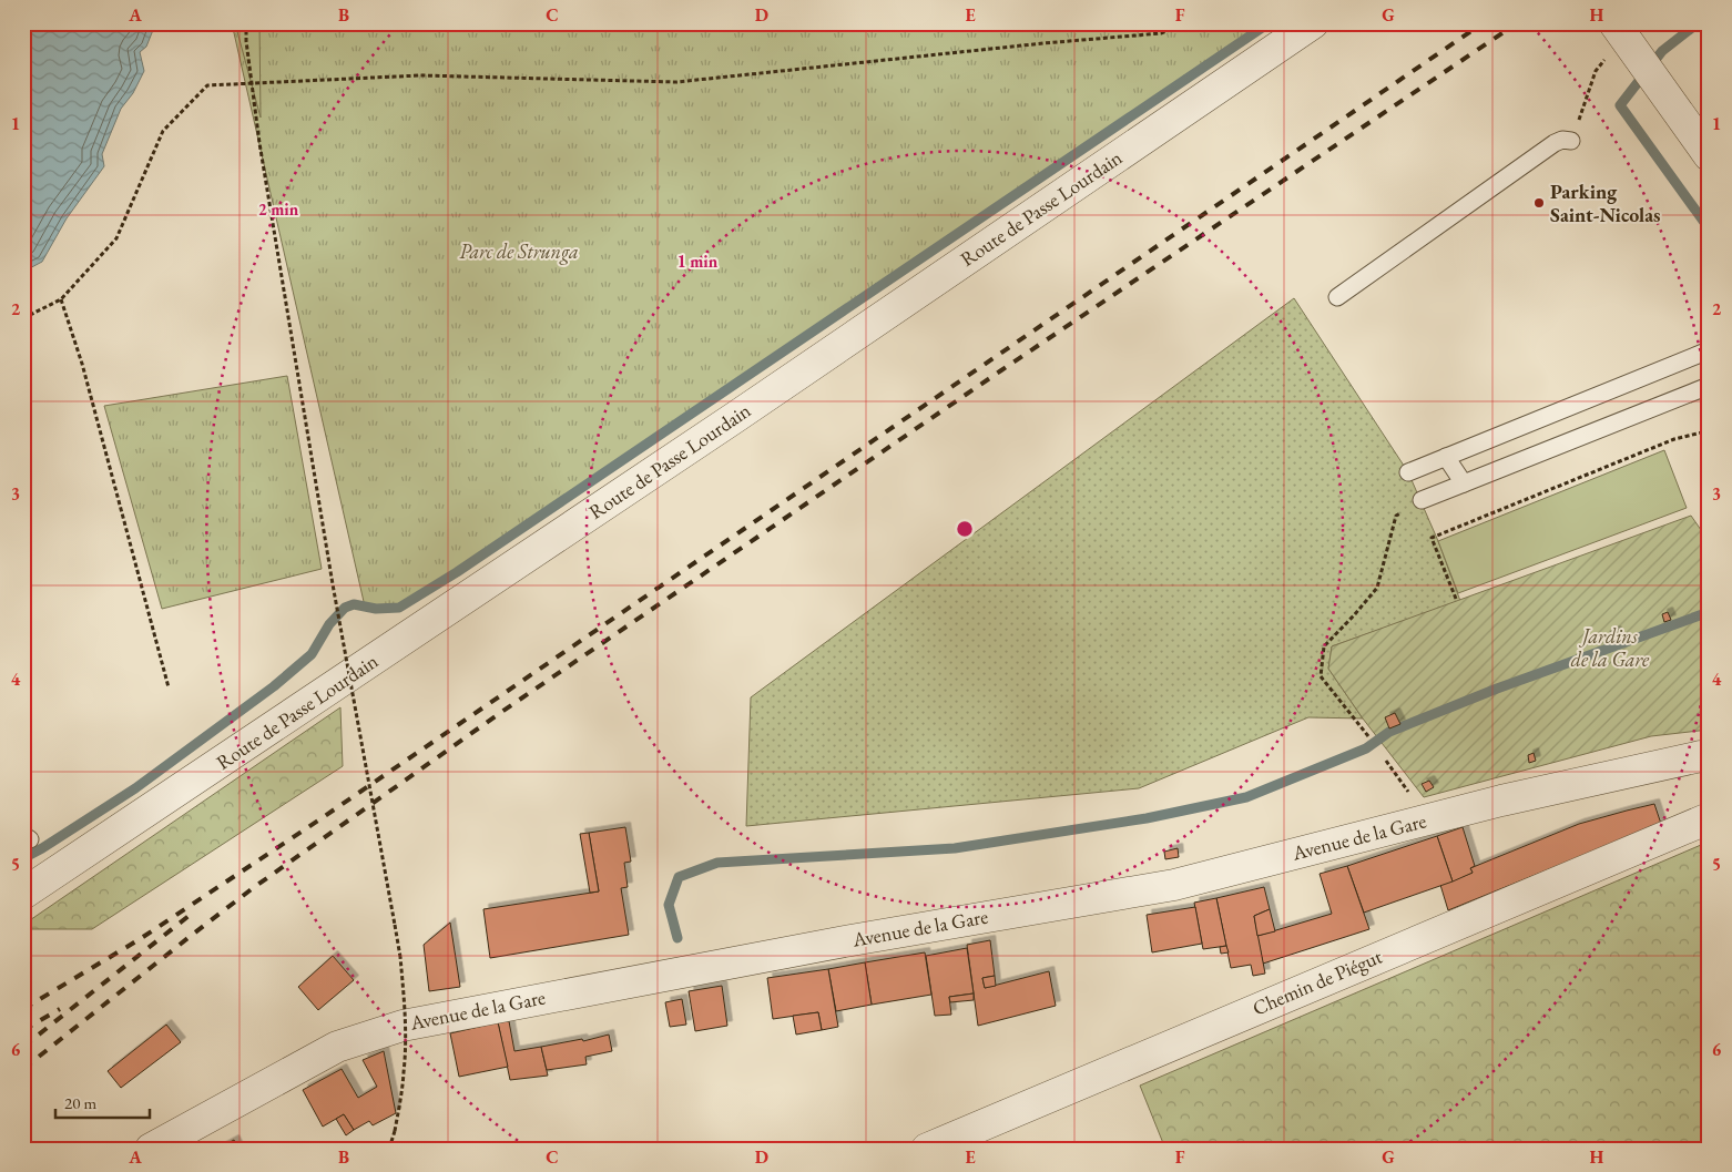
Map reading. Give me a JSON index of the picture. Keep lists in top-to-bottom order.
{
  "streets": {
    "street": ["Route de Passe Lourdain", "Avenue de la Gare", "Chemin de Piégut"]
  },
  "parks": ["Parc de Strunga", "Jardins de la Gare"],
  "places": ["Parking Saint-Nicolas"],
  "scale_bar": "20 m",
  "grid": {
    "columns": [
      "A",
      "B",
      "C",
      "D",
      "E",
      "F",
      "G",
      "H"
    ],
    "rows": [
      "1",
      "2",
      "3",
      "4",
      "5",
      "6"
    ]
  },
  "rings": ["2 min", "1 min"]
}
